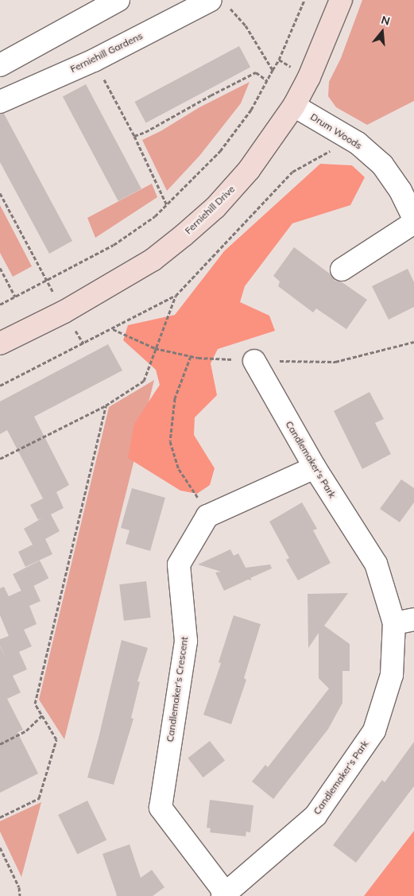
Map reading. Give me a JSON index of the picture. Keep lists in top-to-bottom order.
{
  "streets": {
    "main road": ["Ferniehill Drive"],
    "street": [
      "Ferniehill Gardens",
      "Drum Woods",
      "Candlemaker's Park",
      "Candlemaker's Crescent"
    ]
  },
  "crossings": [
    ["Drum Woods", "Ferniehill Drive"],
    ["Candlemaker's Park", "Candlemaker's Crescent"]
  ],
  "north": "top"
}
